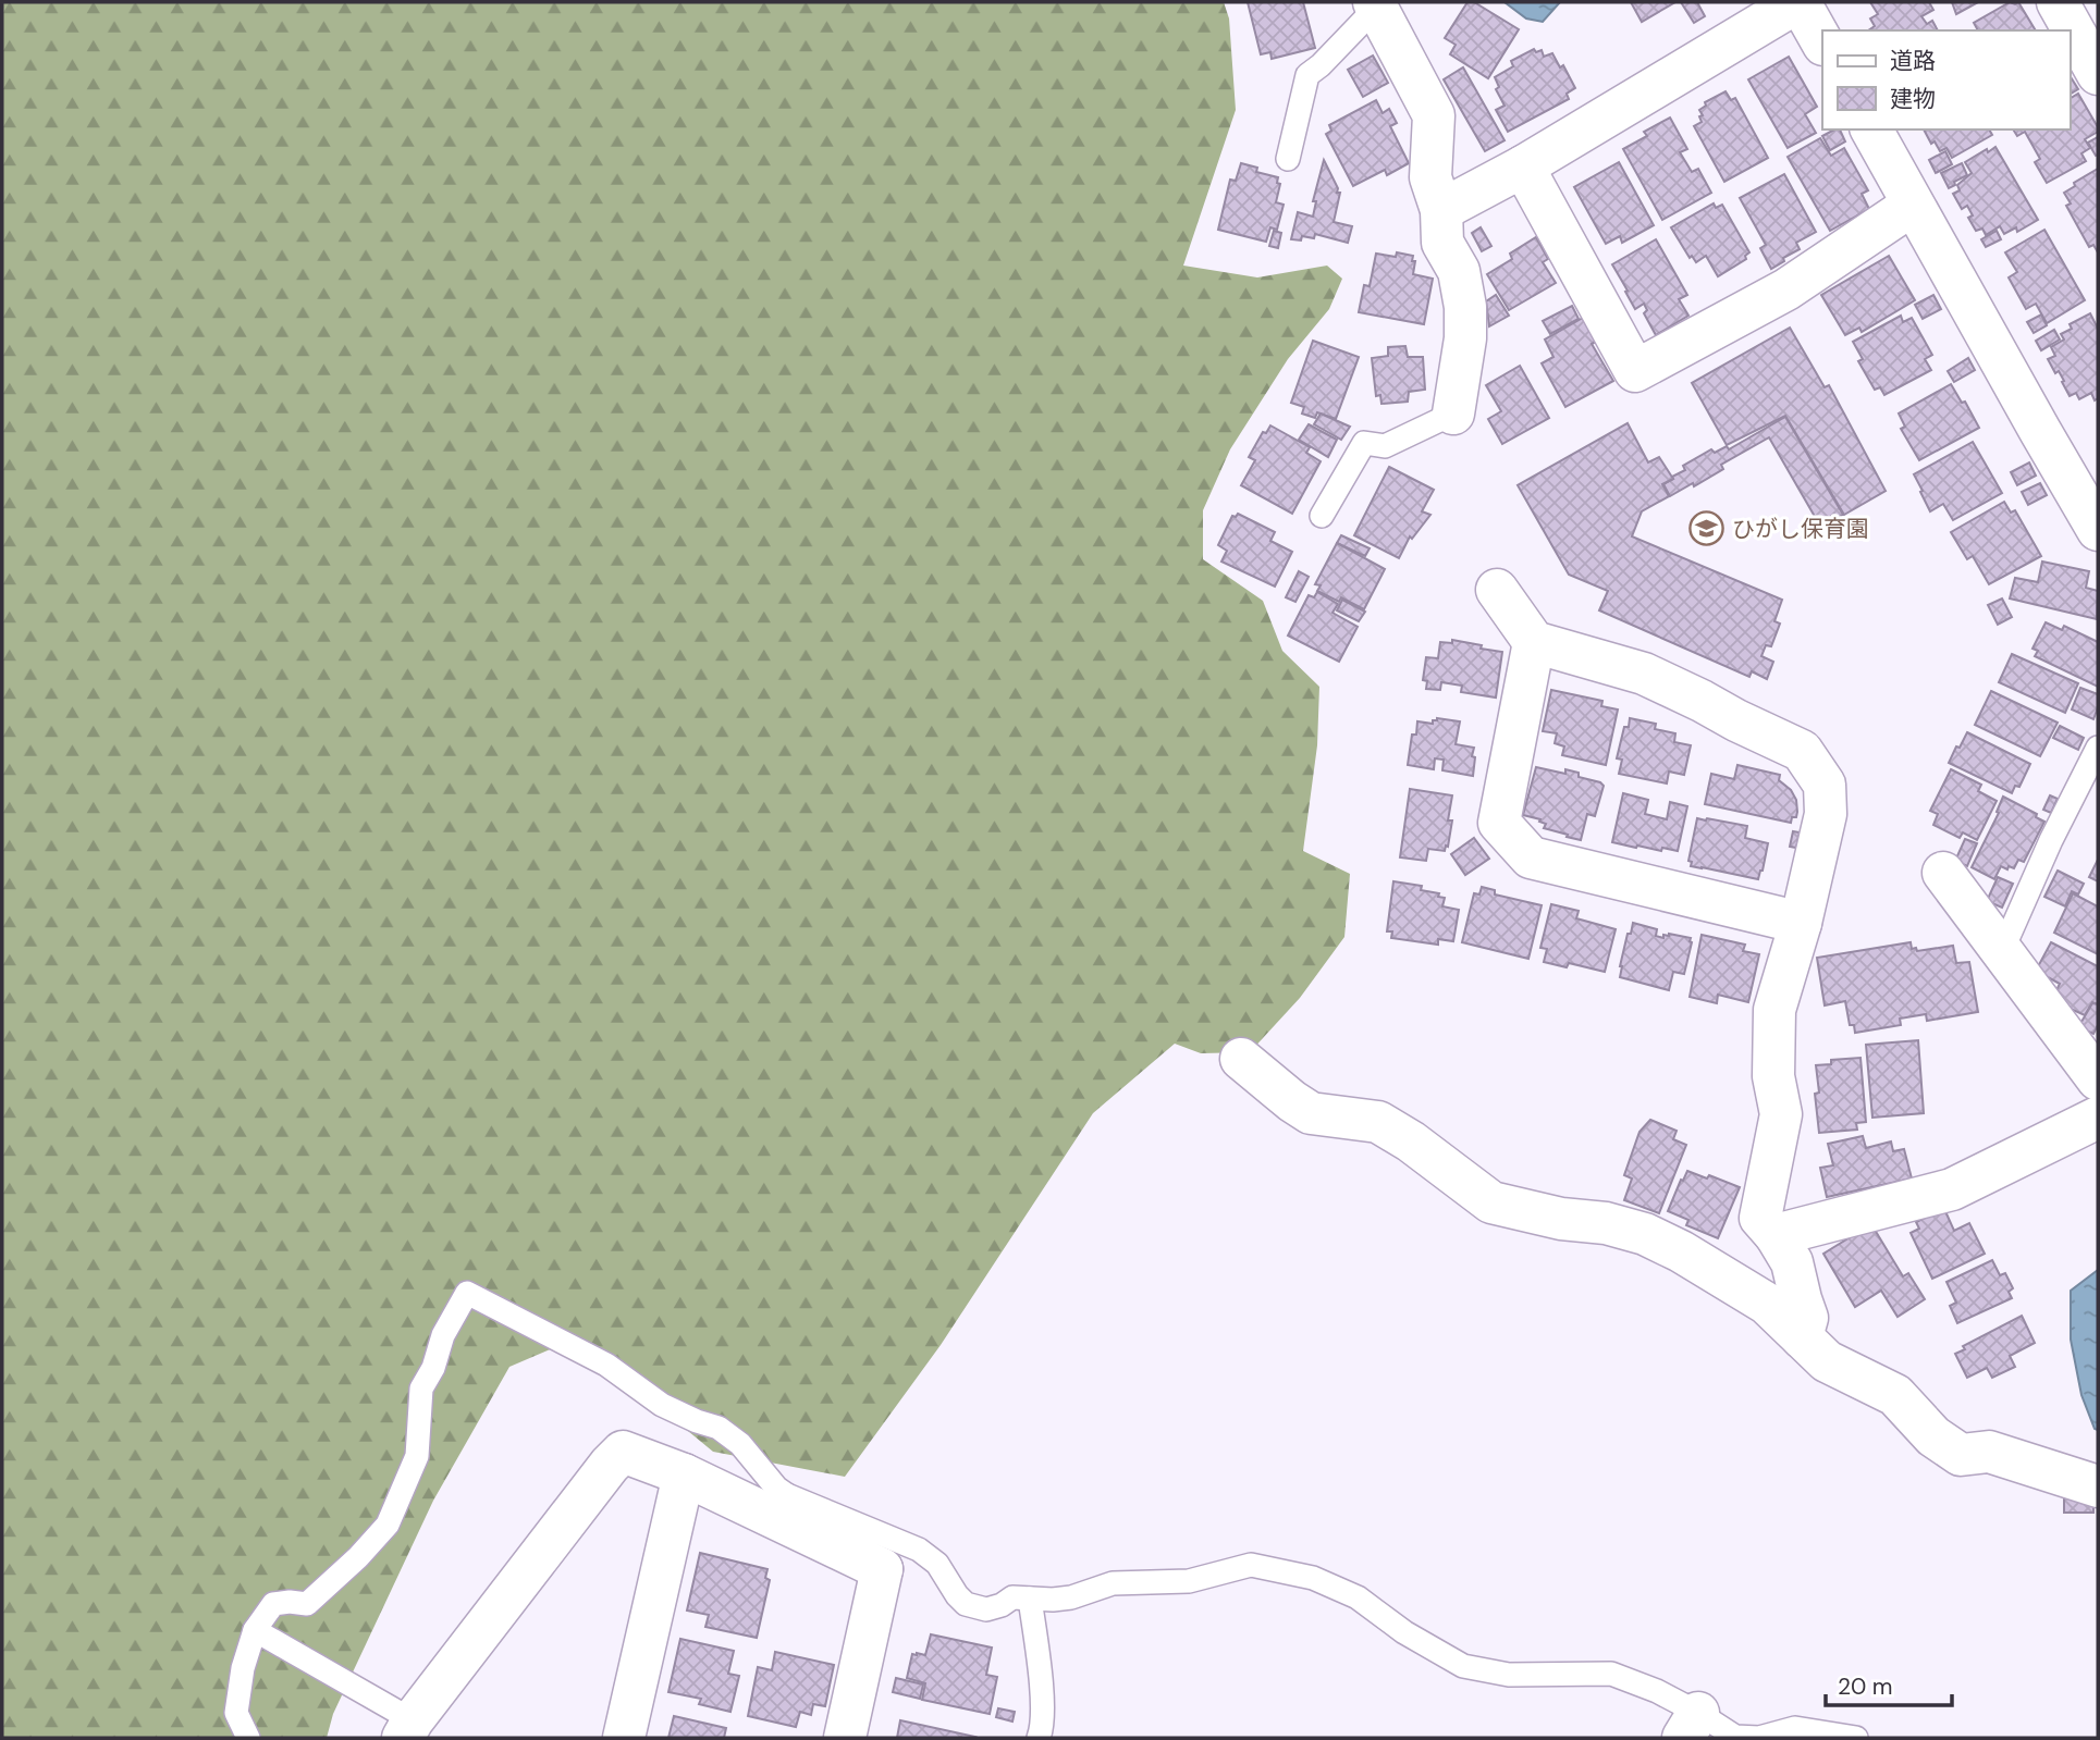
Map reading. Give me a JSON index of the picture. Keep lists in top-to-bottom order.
{
  "places": {
    "school or university": ["ひがし保育園"]
  },
  "legend": ["道路", "建物"],
  "scale_bar": "20 m"
}
